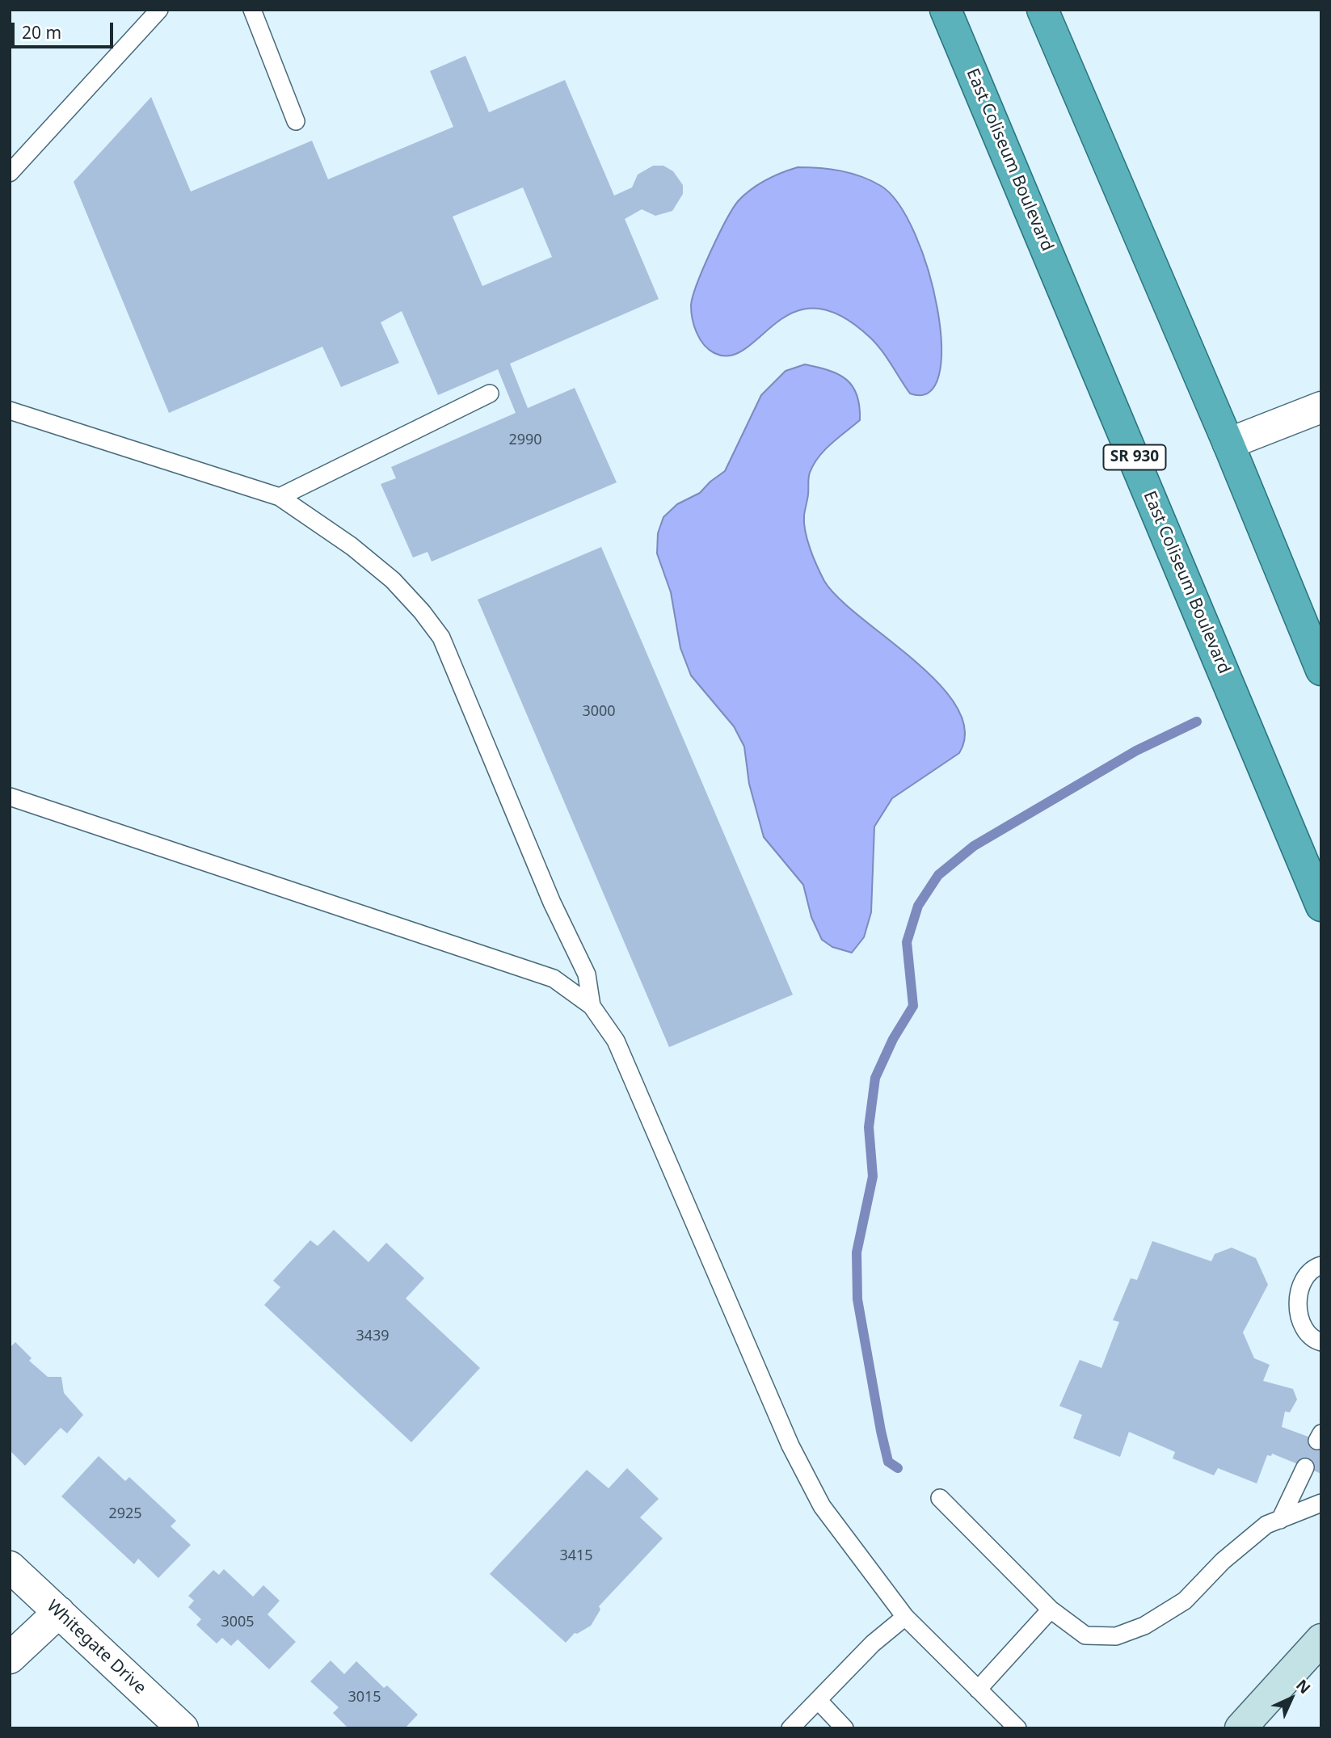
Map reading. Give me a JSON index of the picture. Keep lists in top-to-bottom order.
{
  "streets": {
    "highway": ["East Coliseum Boulevard", "SR 930"],
    "street": ["Whitegate Drive"]
  },
  "house_numbers": [
    "2990",
    "3000",
    "3439",
    "2925",
    "3415",
    "3005",
    "3015"
  ],
  "scale_bar": "20 m",
  "north": "top right"
}
